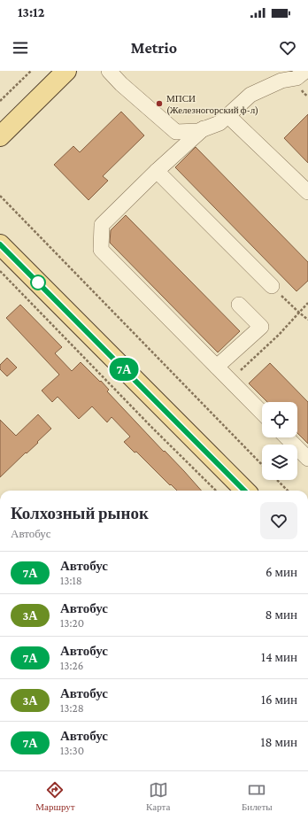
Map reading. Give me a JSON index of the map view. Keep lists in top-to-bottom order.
{
  "places": ["МПСИ (Железногорский ф-л)"],
  "lines": ["bus line 7А"],
  "page": {
    "status": "13:12",
    "header": "Metrio",
    "on_map": "7А",
    "heading": ["Колхозный рынок", "Автобус"],
    "list": [
      {
        "mark": "7А",
        "name": "Автобус",
        "note": "13:18",
        "value": "6 мин"
      },
      {
        "mark": "3А",
        "name": "Автобус",
        "note": "13:20",
        "value": "8 мин"
      },
      {
        "mark": "7А",
        "name": "Автобус",
        "note": "13:26",
        "value": "14 мин"
      },
      {
        "mark": "3А",
        "name": "Автобус",
        "note": "13:28",
        "value": "16 мин"
      },
      {
        "mark": "7А",
        "name": "Автобус",
        "note": "13:30",
        "value": "18 мин"
      }
    ],
    "tabs": ["Маршрут", "Карта", "Билеты"]
  }
}
